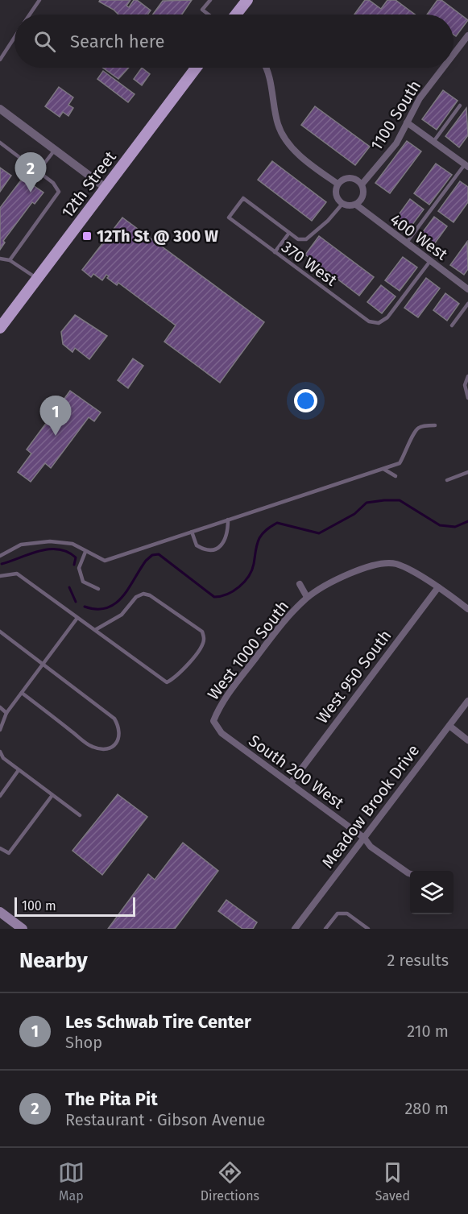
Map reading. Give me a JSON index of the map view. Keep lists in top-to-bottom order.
{
  "streets": {
    "main road": ["12th Street"],
    "street": [
      "1100 South",
      "400 West",
      "West 1000 South",
      "West 950 South",
      "South 200 West",
      "Meadow Brook Drive"
    ],
    "lane": ["370 West"]
  },
  "crossings": [
    ["1100 South", "400 West"],
    ["400 West", "370 West"],
    ["West 1000 South", "West 950 South"],
    ["West 1000 South", "South 200 West"],
    ["West 950 South", "South 200 West"],
    ["South 200 West", "Meadow Brook Drive"]
  ],
  "places": {
    "transit": ["12Th St @ 300 W"]
  },
  "scale_bar": "100 m",
  "page": {
    "search": "Search here",
    "pins": ["2", "1"],
    "scale": "100 m",
    "heading": ["Nearby", "2 results"],
    "list": [
      {
        "mark": "1",
        "name": "Les Schwab Tire Center",
        "note": "Shop",
        "value": "210 m"
      },
      {
        "mark": "2",
        "name": "The Pita Pit",
        "note": "Restaurant · Gibson Avenue",
        "value": "280 m"
      }
    ],
    "nav": ["Map", "Directions", "Saved"]
  }
}
